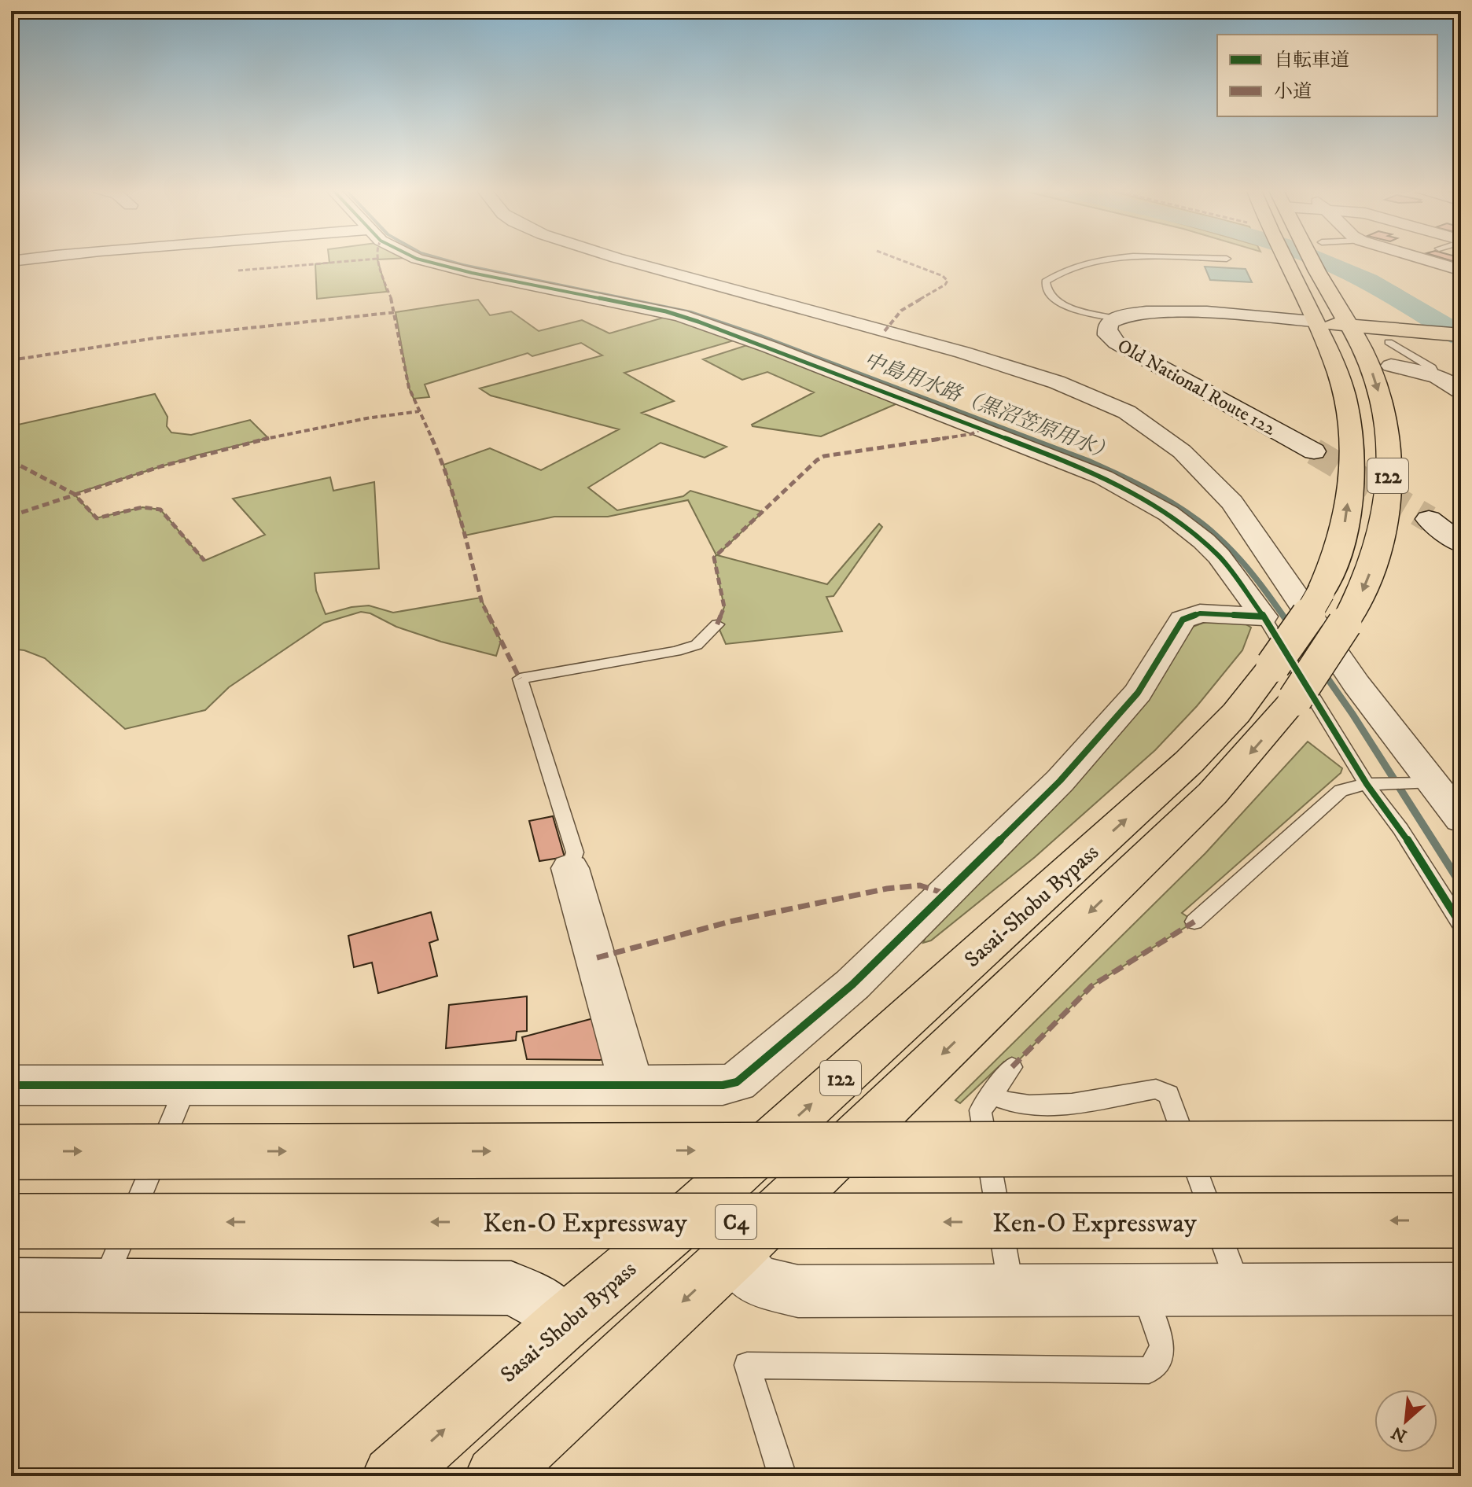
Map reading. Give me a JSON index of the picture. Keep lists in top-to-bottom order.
{
  "streets": {
    "highway": [
      "122",
      "Sasai-Shobu Bypass",
      "Ken-O Expressway",
      "C4"
    ],
    "street": ["Old National Route 122"]
  },
  "crossings": [
    ["Old National Route 122", "Sasai-Shobu Bypass"]
  ],
  "water": ["中島用水路（黒沼笠原用水）"],
  "legend": ["自転車道", "小道"],
  "north": "bottom left"
}
